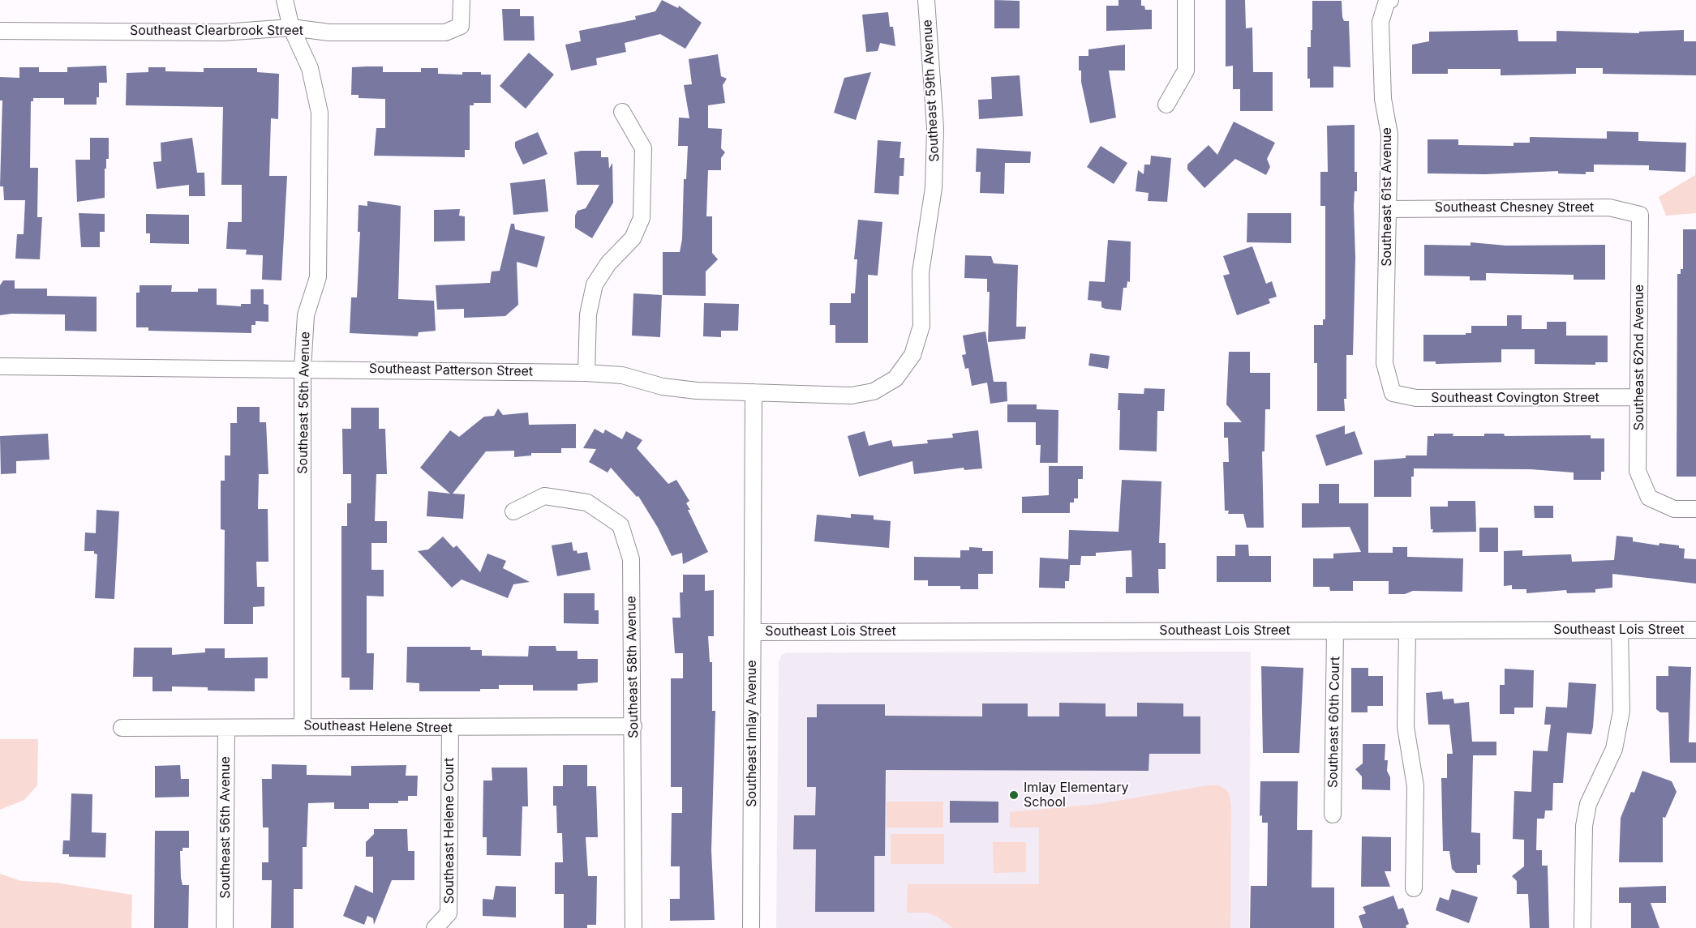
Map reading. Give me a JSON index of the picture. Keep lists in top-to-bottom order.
{
  "streets": {
    "street": [
      "Southeast Clearbrook Street",
      "Southeast 59th Avenue",
      "Southeast 61st Avenue",
      "Southeast Chesney Street",
      "Southeast 62nd Avenue",
      "Southeast Patterson Street",
      "Southeast Covington Street",
      "Southeast 56th Avenue",
      "Southeast Lois Street",
      "Southeast 58th Avenue",
      "Southeast 60th Court",
      "Southeast Helene Street",
      "Southeast Imlay Avenue",
      "Southeast Helene Court"
    ]
  },
  "crossings": [
    ["Southeast Clearbrook Street", "Southeast 56th Avenue"],
    ["Southeast 59th Avenue", "Southeast Patterson Street"],
    ["Southeast 61st Avenue", "Southeast Chesney Street"],
    ["Southeast 61st Avenue", "Southeast Covington Street"],
    ["Southeast Chesney Street", "Southeast 62nd Avenue"],
    ["Southeast 62nd Avenue", "Southeast Covington Street"],
    ["Southeast Patterson Street", "Southeast 56th Avenue"],
    ["Southeast Patterson Street", "Southeast Imlay Avenue"],
    ["Southeast 56th Avenue", "Southeast Helene Street"],
    ["Southeast Lois Street", "Southeast 60th Court"],
    ["Southeast Lois Street", "Southeast Imlay Avenue"],
    ["Southeast 58th Avenue", "Southeast Helene Street"],
    ["Southeast Helene Street", "Southeast Helene Court"]
  ],
  "places": ["Imlay Elementary School"]
}
